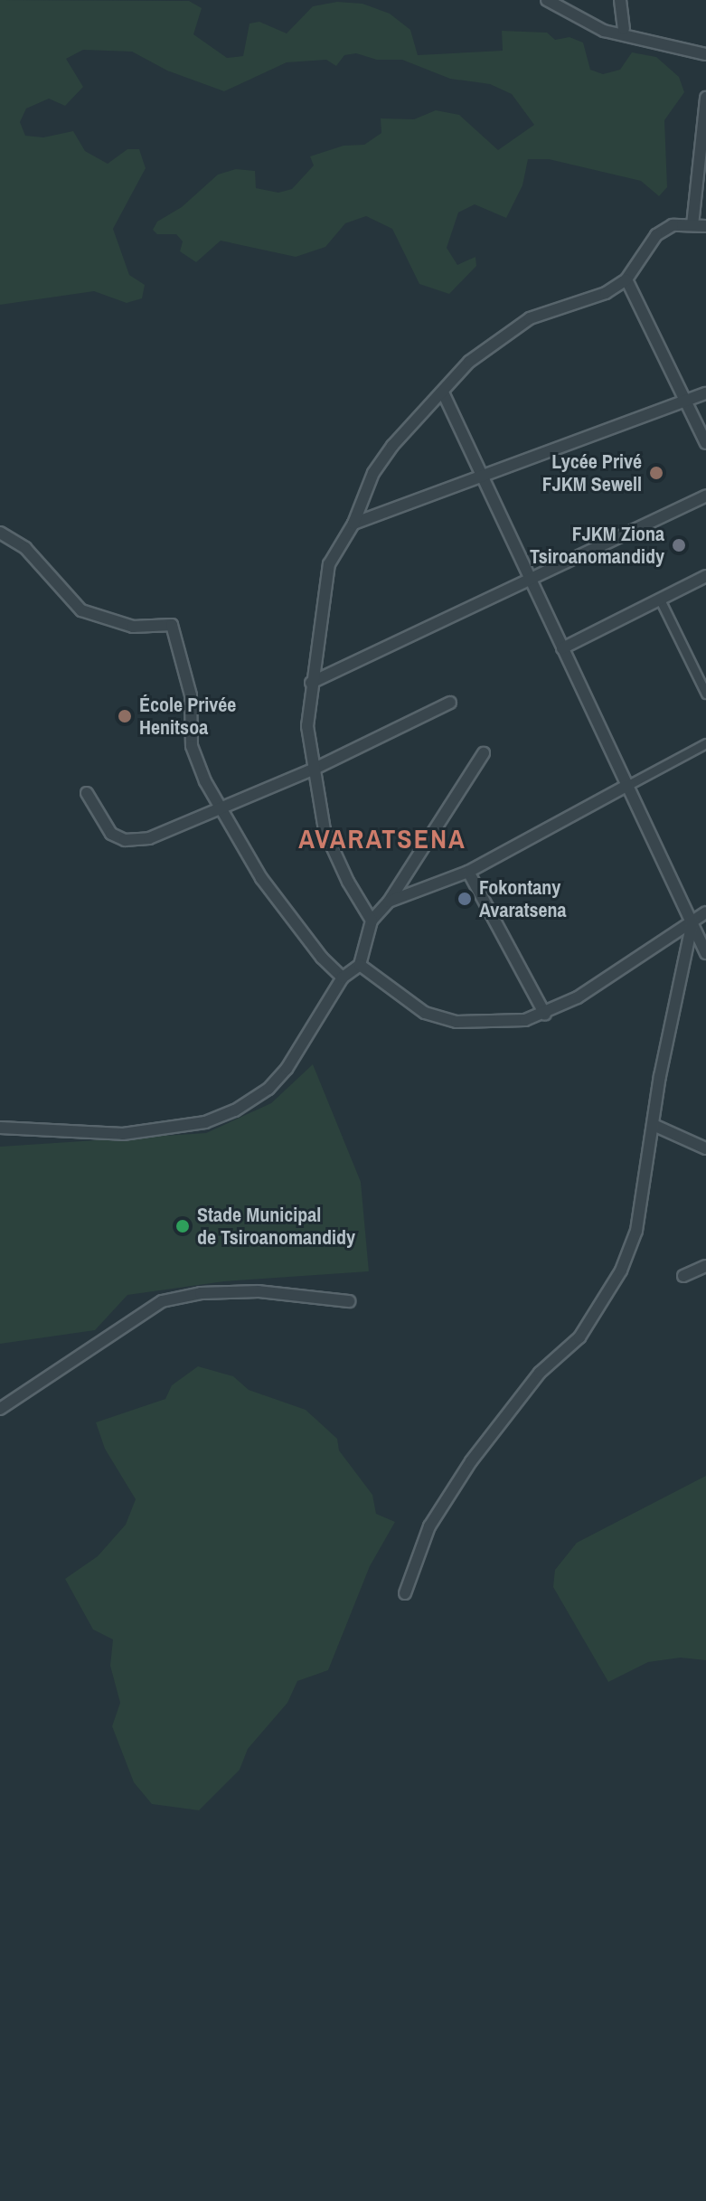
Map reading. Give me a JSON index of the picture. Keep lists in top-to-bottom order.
{
  "districts": ["AVARATSENA"],
  "places": [
    "Lycée Privé FJKM Sewell",
    "FJKM Ziona Tsiroanomandidy",
    "École Privée Henitsoa",
    "Fokontany Avaratsena",
    "Stade Municipal de Tsiroanomandidy"
  ]
}
